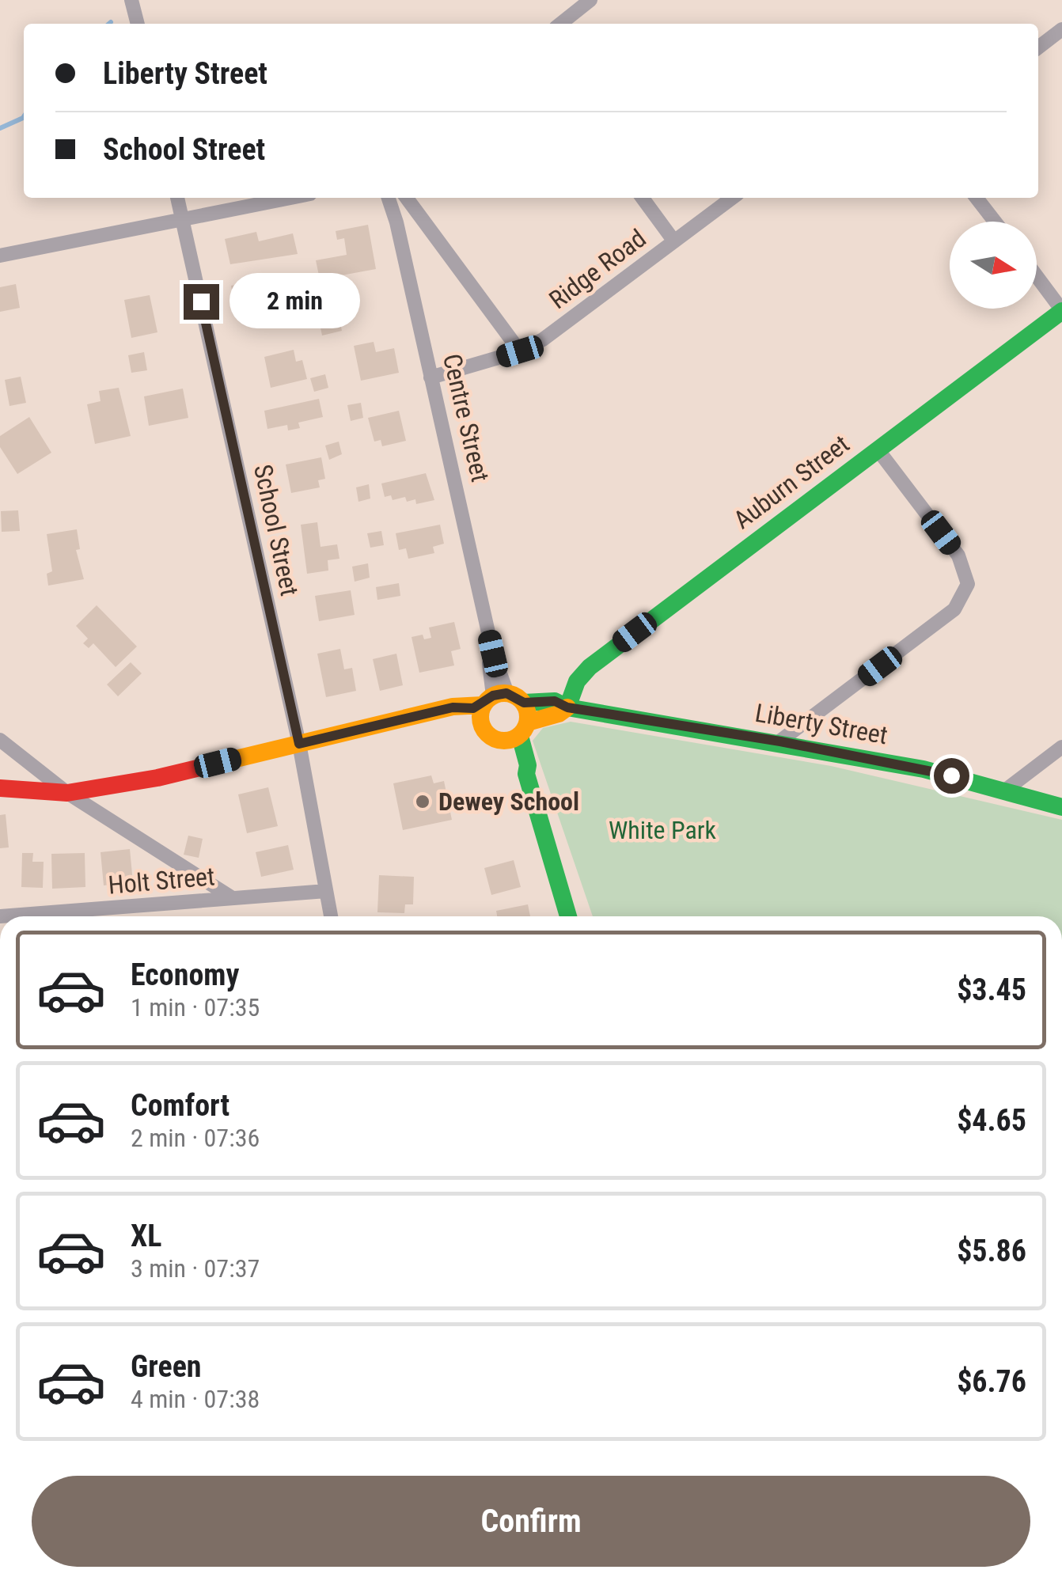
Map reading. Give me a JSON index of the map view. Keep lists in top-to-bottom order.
{
  "streets": {
    "street": [
      "Ridge Road",
      "Centre Street",
      "Auburn Street",
      "School Street",
      "Liberty Street",
      "Holt Street"
    ]
  },
  "crossings": [
    ["Ridge Road", "Centre Street"],
    ["Centre Street", "Liberty Street"],
    ["Auburn Street", "Liberty Street"],
    ["School Street", "Holt Street"]
  ],
  "parks": ["White Park"],
  "places": ["Dewey School"],
  "north": "right",
  "page": {
    "banner": ["Liberty Street", "School Street"],
    "bubble": "2 min",
    "list": [
      {
        "name": "Economy",
        "note": "1 min · 07:35",
        "value": "$3.45"
      },
      {
        "name": "Comfort",
        "note": "2 min · 07:36",
        "value": "$4.65"
      },
      {
        "name": "XL",
        "note": "3 min · 07:37",
        "value": "$5.86"
      },
      {
        "name": "Green",
        "note": "4 min · 07:38",
        "value": "$6.76"
      }
    ],
    "buttons": "Confirm"
  }
}
